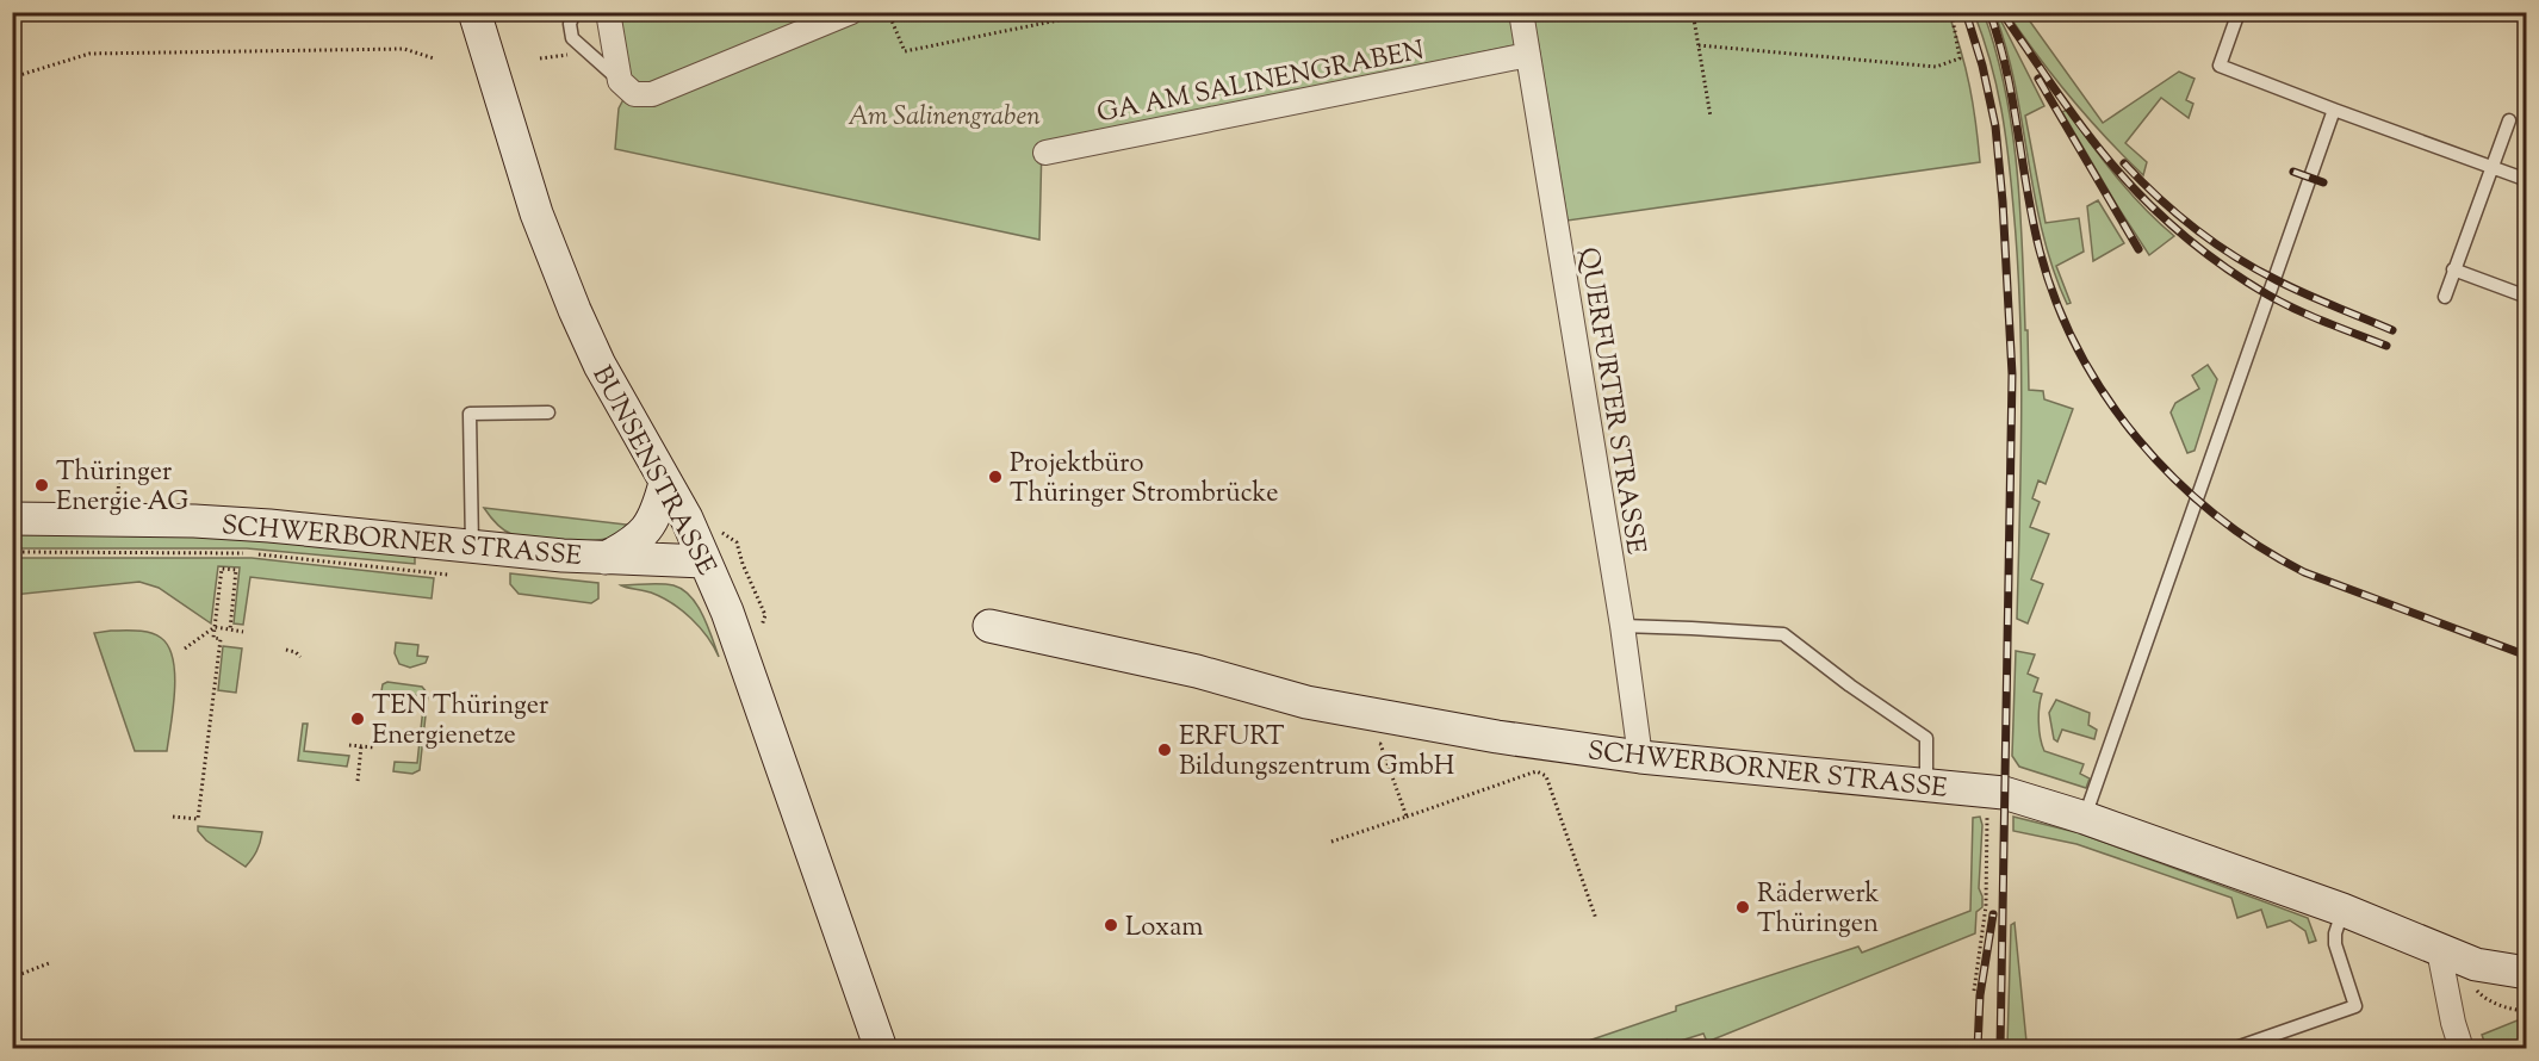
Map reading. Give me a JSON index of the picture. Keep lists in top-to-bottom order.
{
  "streets": {
    "street": [
      "GA AM SALINENGRABEN",
      "QUERFURTER STRASSE",
      "BUNSENSTRASSE",
      "SCHWERBORNER STRASSE"
    ]
  },
  "crossings": [
    ["GA AM SALINENGRABEN", "QUERFURTER STRASSE"],
    ["QUERFURTER STRASSE", "SCHWERBORNER STRASSE"],
    ["BUNSENSTRASSE", "SCHWERBORNER STRASSE"]
  ],
  "parks": ["Am Salinengraben"],
  "places": [
    "Projektbüro Thüringer Strombrücke",
    "Thüringer Energie AG",
    "TEN Thüringer Energienetze",
    "ERFURT Bildungszentrum GmbH",
    "Räderwerk Thüringen",
    "Loxam"
  ]
}
